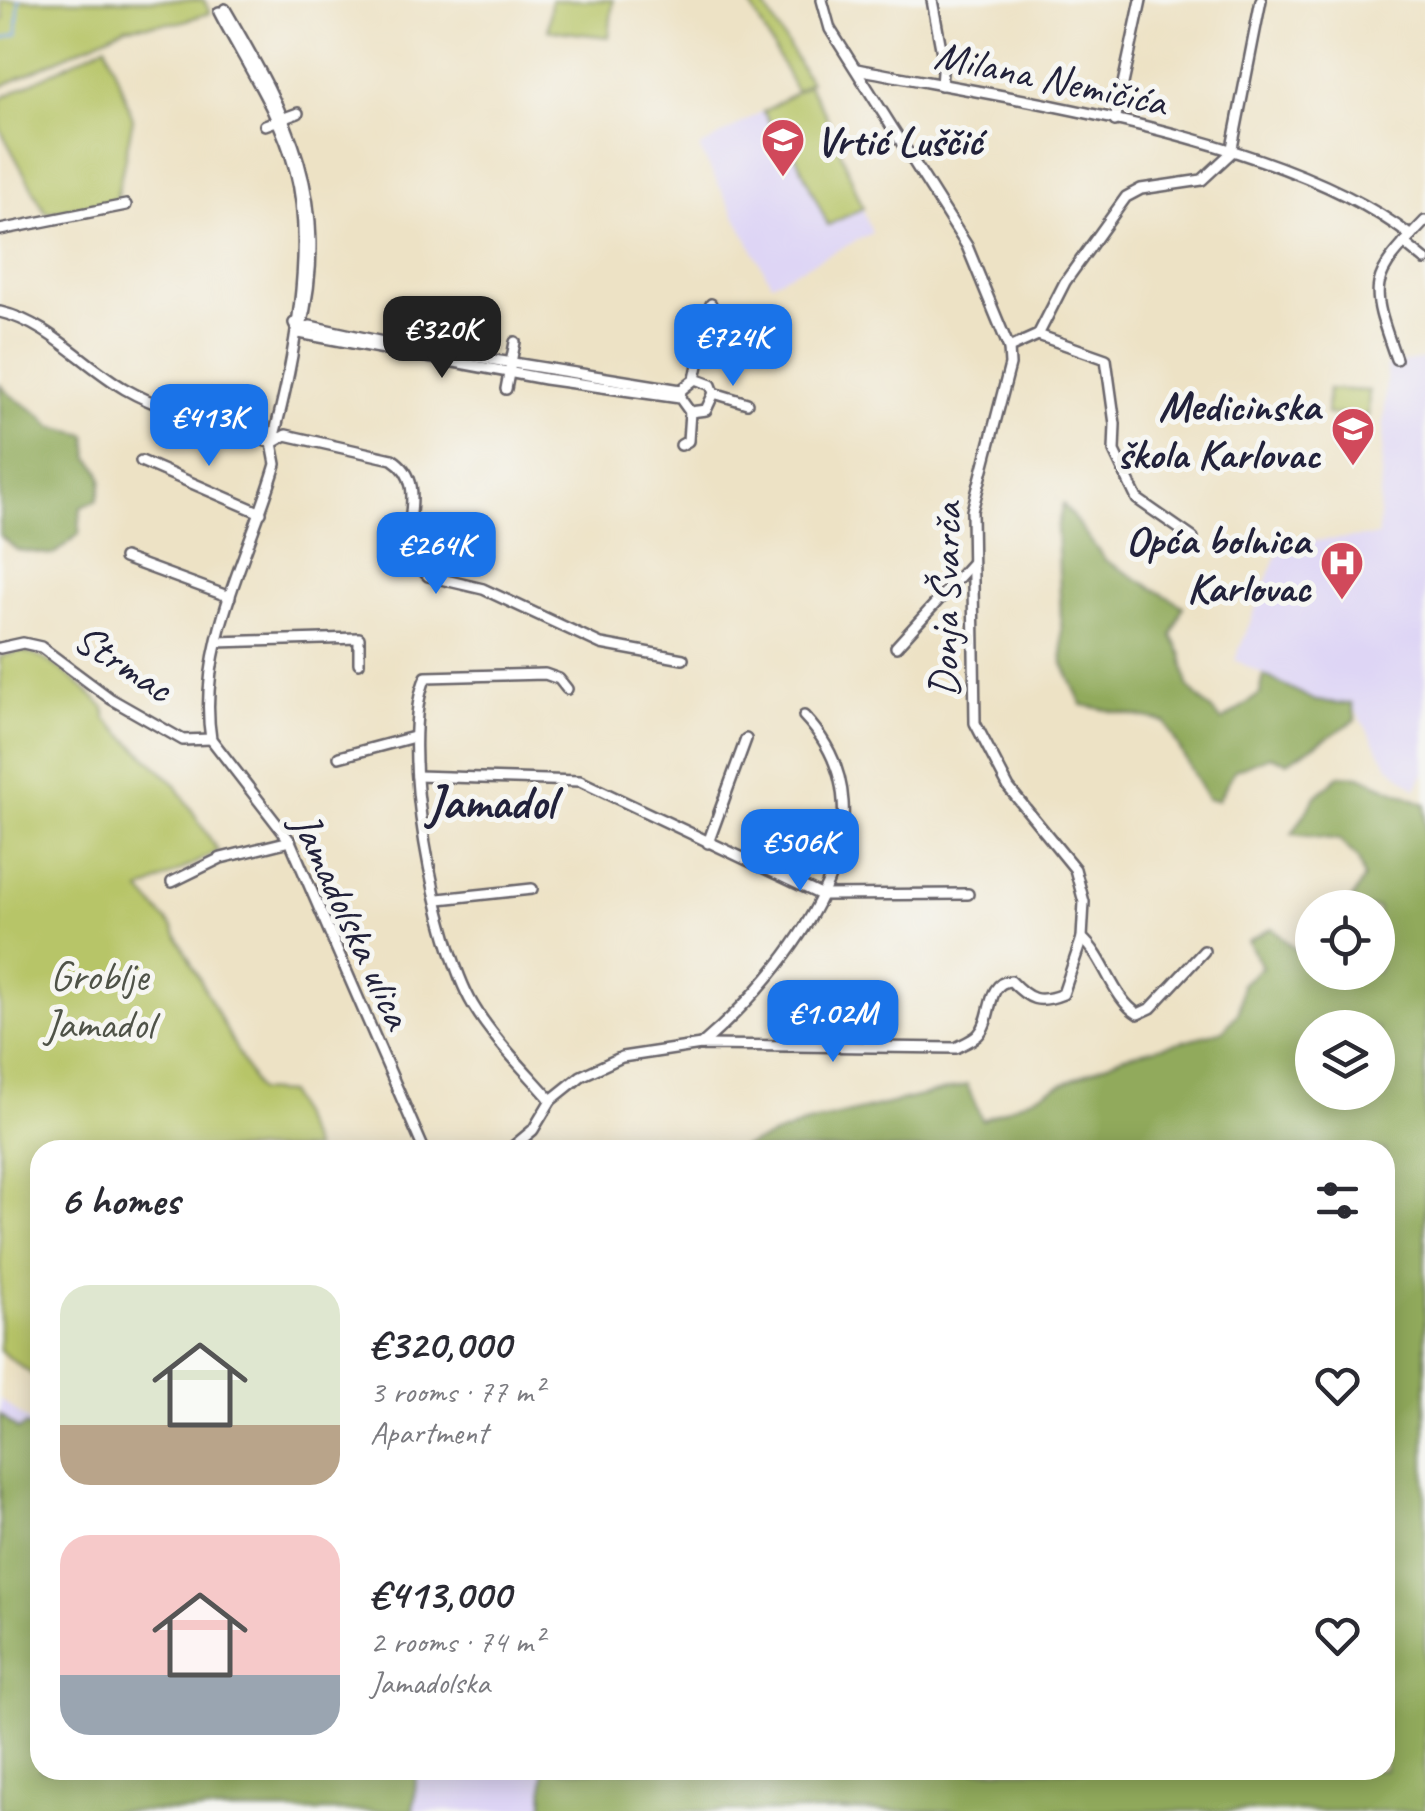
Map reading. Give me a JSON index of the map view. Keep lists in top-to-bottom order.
{
  "streets": {
    "street": [
      "Milana Nemičića",
      "Donja Švarča",
      "Strmac",
      "Jamadolska ulica"
    ]
  },
  "crossings": [
    ["Strmac", "Jamadolska ulica"]
  ],
  "districts": ["Jamadol"],
  "parks": ["Groblje Jamadol"],
  "places": {
    "school or university": ["Vrtić Luščić", "Medicinska škola Karlovac"],
    "hospital": ["Opća bolnica Karlovac"]
  },
  "page": {
    "price": [
      "€320K",
      "€724K",
      "€413K",
      "€264K",
      "€506K",
      "€1.02M"
    ],
    "heading": "6 homes",
    "list": [
      {
        "name": "€320,000",
        "note": "3 rooms · 77 m² · Apartment"
      },
      {
        "name": "€413,000",
        "note": "2 rooms · 74 m² · Jamadolska"
      }
    ]
  }
}
